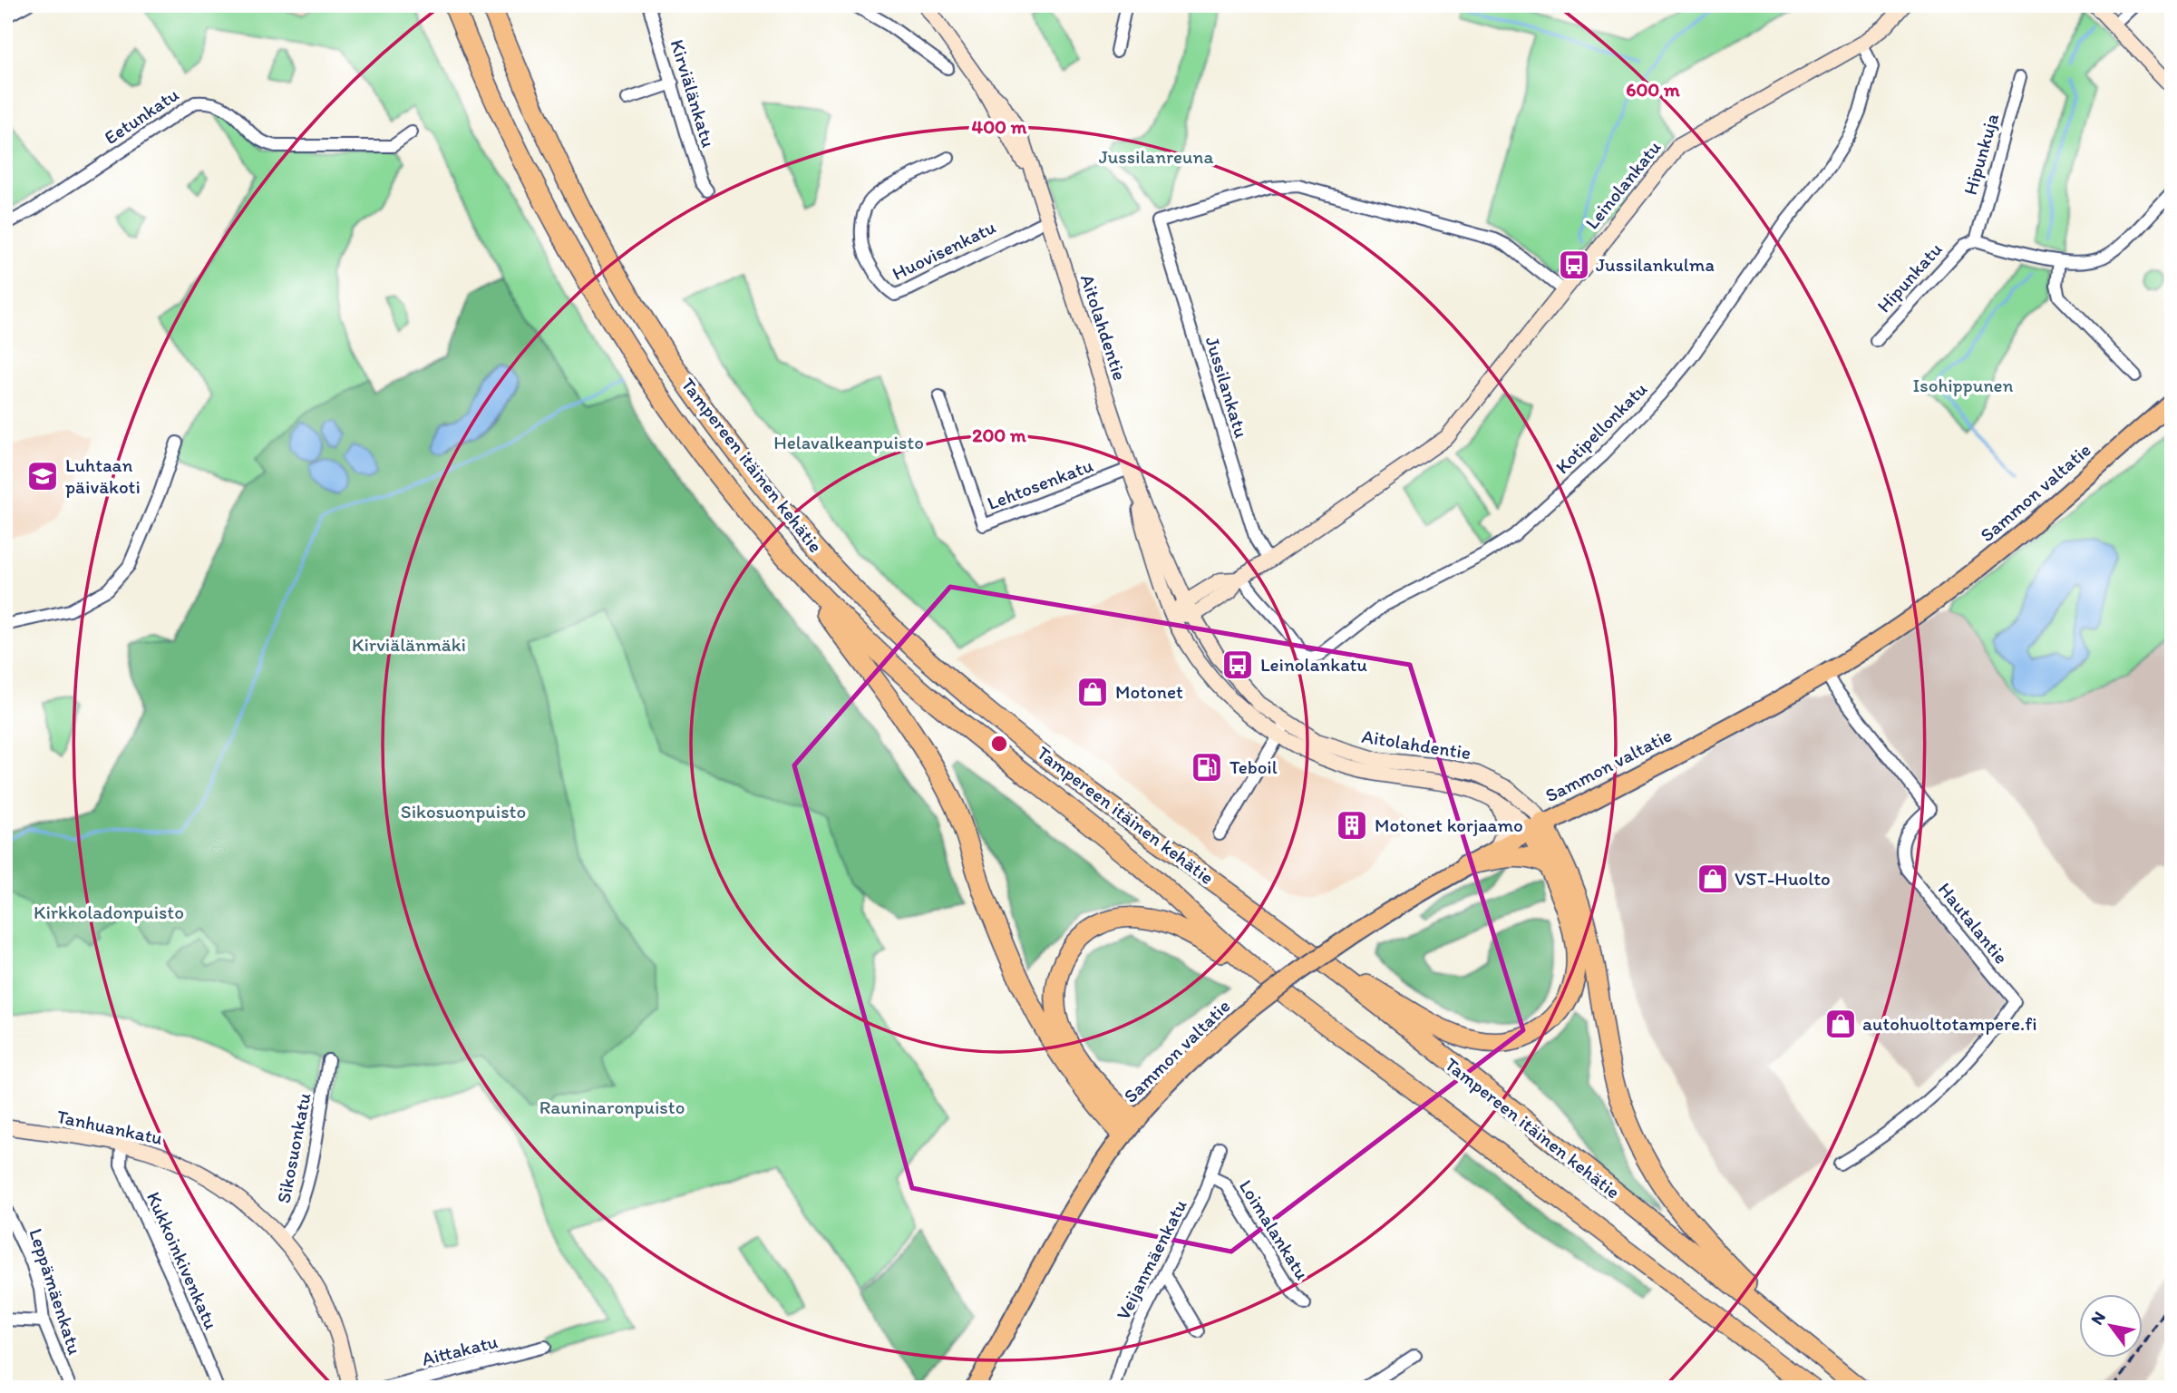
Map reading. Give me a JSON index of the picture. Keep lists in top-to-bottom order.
{
  "streets": {
    "highway": ["Tampereen itäinen kehätie"],
    "main road": [
      "Leinolankatu",
      "Aitolahdentie",
      "Sammon valtatie",
      "Tanhuankatu"
    ],
    "street": [
      "Kirviälänkatu",
      "Eetunkatu",
      "Hipunkuja",
      "Huovisenkatu",
      "Hipunkatu",
      "Jussilankatu",
      "Kotipellonkatu",
      "Lehtosenkatu",
      "Hautalantie",
      "Sikosuonkatu",
      "Loimalankatu",
      "Veijanmäenkatu",
      "Kukkoinkivenkatu",
      "Leppämäenkatu",
      "Aittakatu"
    ]
  },
  "crossings": [
    ["Hipunkuja", "Hipunkatu"],
    ["Leinolankatu", "Aitolahdentie"],
    ["Leinolankatu", "Jussilankatu"],
    ["Leinolankatu", "Kotipellonkatu"],
    ["Huovisenkatu", "Aitolahdentie"],
    ["Aitolahdentie", "Lehtosenkatu"],
    ["Aitolahdentie", "Sammon valtatie"],
    ["Sammon valtatie", "Hautalantie"],
    ["Tanhuankatu", "Sikosuonkatu"],
    ["Tanhuankatu", "Kukkoinkivenkatu"],
    ["Loimalankatu", "Veijanmäenkatu"]
  ],
  "parks": [
    "Jussilanreuna",
    "Isohippunen",
    "Helavalkeanpuisto",
    "Kirviälänmäki",
    "Sikosuonpuisto",
    "Kirkkoladonpuisto",
    "Rauninaronpuisto"
  ],
  "places": {
    "bus stop": ["Jussilankulma", "Leinolankatu"],
    "school or university": ["Luhtaan päiväkoti"],
    "shop": ["Motonet", "VST-Huolto", "autohuoltotampere.fi"],
    "fuel station": ["Teboil"],
    "building": ["Motonet korjaamo"]
  },
  "north": "top left",
  "rings": ["600 m", "400 m", "200 m"]
}
